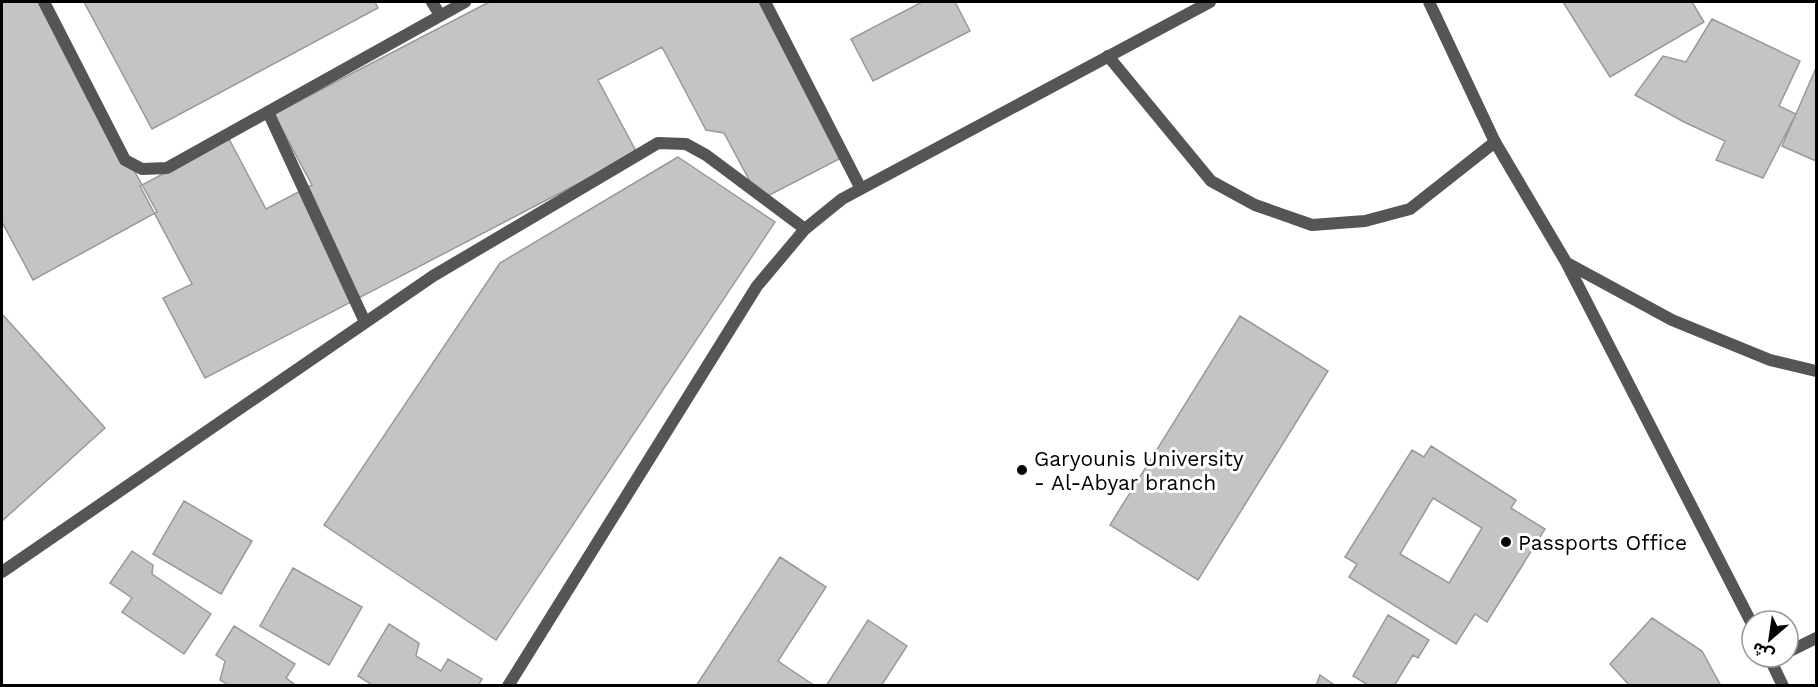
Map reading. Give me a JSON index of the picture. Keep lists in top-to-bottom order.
{
  "places": ["Garyounis University - Al-Abyar branch", "Passports Office"],
  "north": "bottom left"
}
